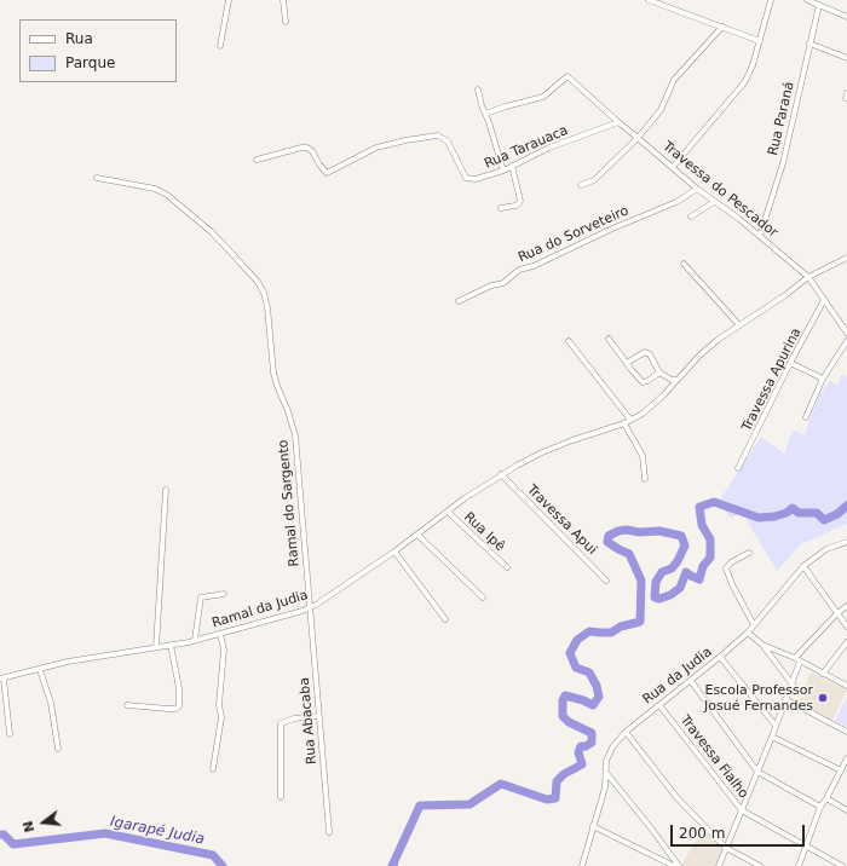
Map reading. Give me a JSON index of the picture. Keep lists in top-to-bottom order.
{
  "streets": {
    "street": [
      "Rua Paraná",
      "Rua Tarauaca",
      "Travessa do Pescador",
      "Rua do Sorveteiro",
      "Travessa Apurina",
      "Ramal do Sargento",
      "Travessa Apui",
      "Rua Ipê",
      "Ramal da Judia",
      "Rua da Judia",
      "Rua Abacaba",
      "Travessa Fialho"
    ]
  },
  "crossings": [
    ["Rua Paraná", "Travessa do Pescador"],
    ["Rua Tarauaca", "Travessa do Pescador"],
    ["Travessa do Pescador", "Rua do Sorveteiro"],
    ["Travessa do Pescador", "Travessa Apurina"],
    ["Ramal do Sargento", "Ramal da Judia"],
    ["Ramal do Sargento", "Rua Abacaba"],
    ["Travessa Apui", "Ramal da Judia"],
    ["Rua Ipê", "Ramal da Judia"],
    ["Ramal da Judia", "Rua Abacaba"],
    ["Rua da Judia", "Travessa Fialho"]
  ],
  "water": ["Igarapé Judia"],
  "places": ["Escola Professor Josué Fernandes"],
  "legend": ["Rua", "Parque"],
  "scale_bar": "200 m",
  "north": "left"
}
